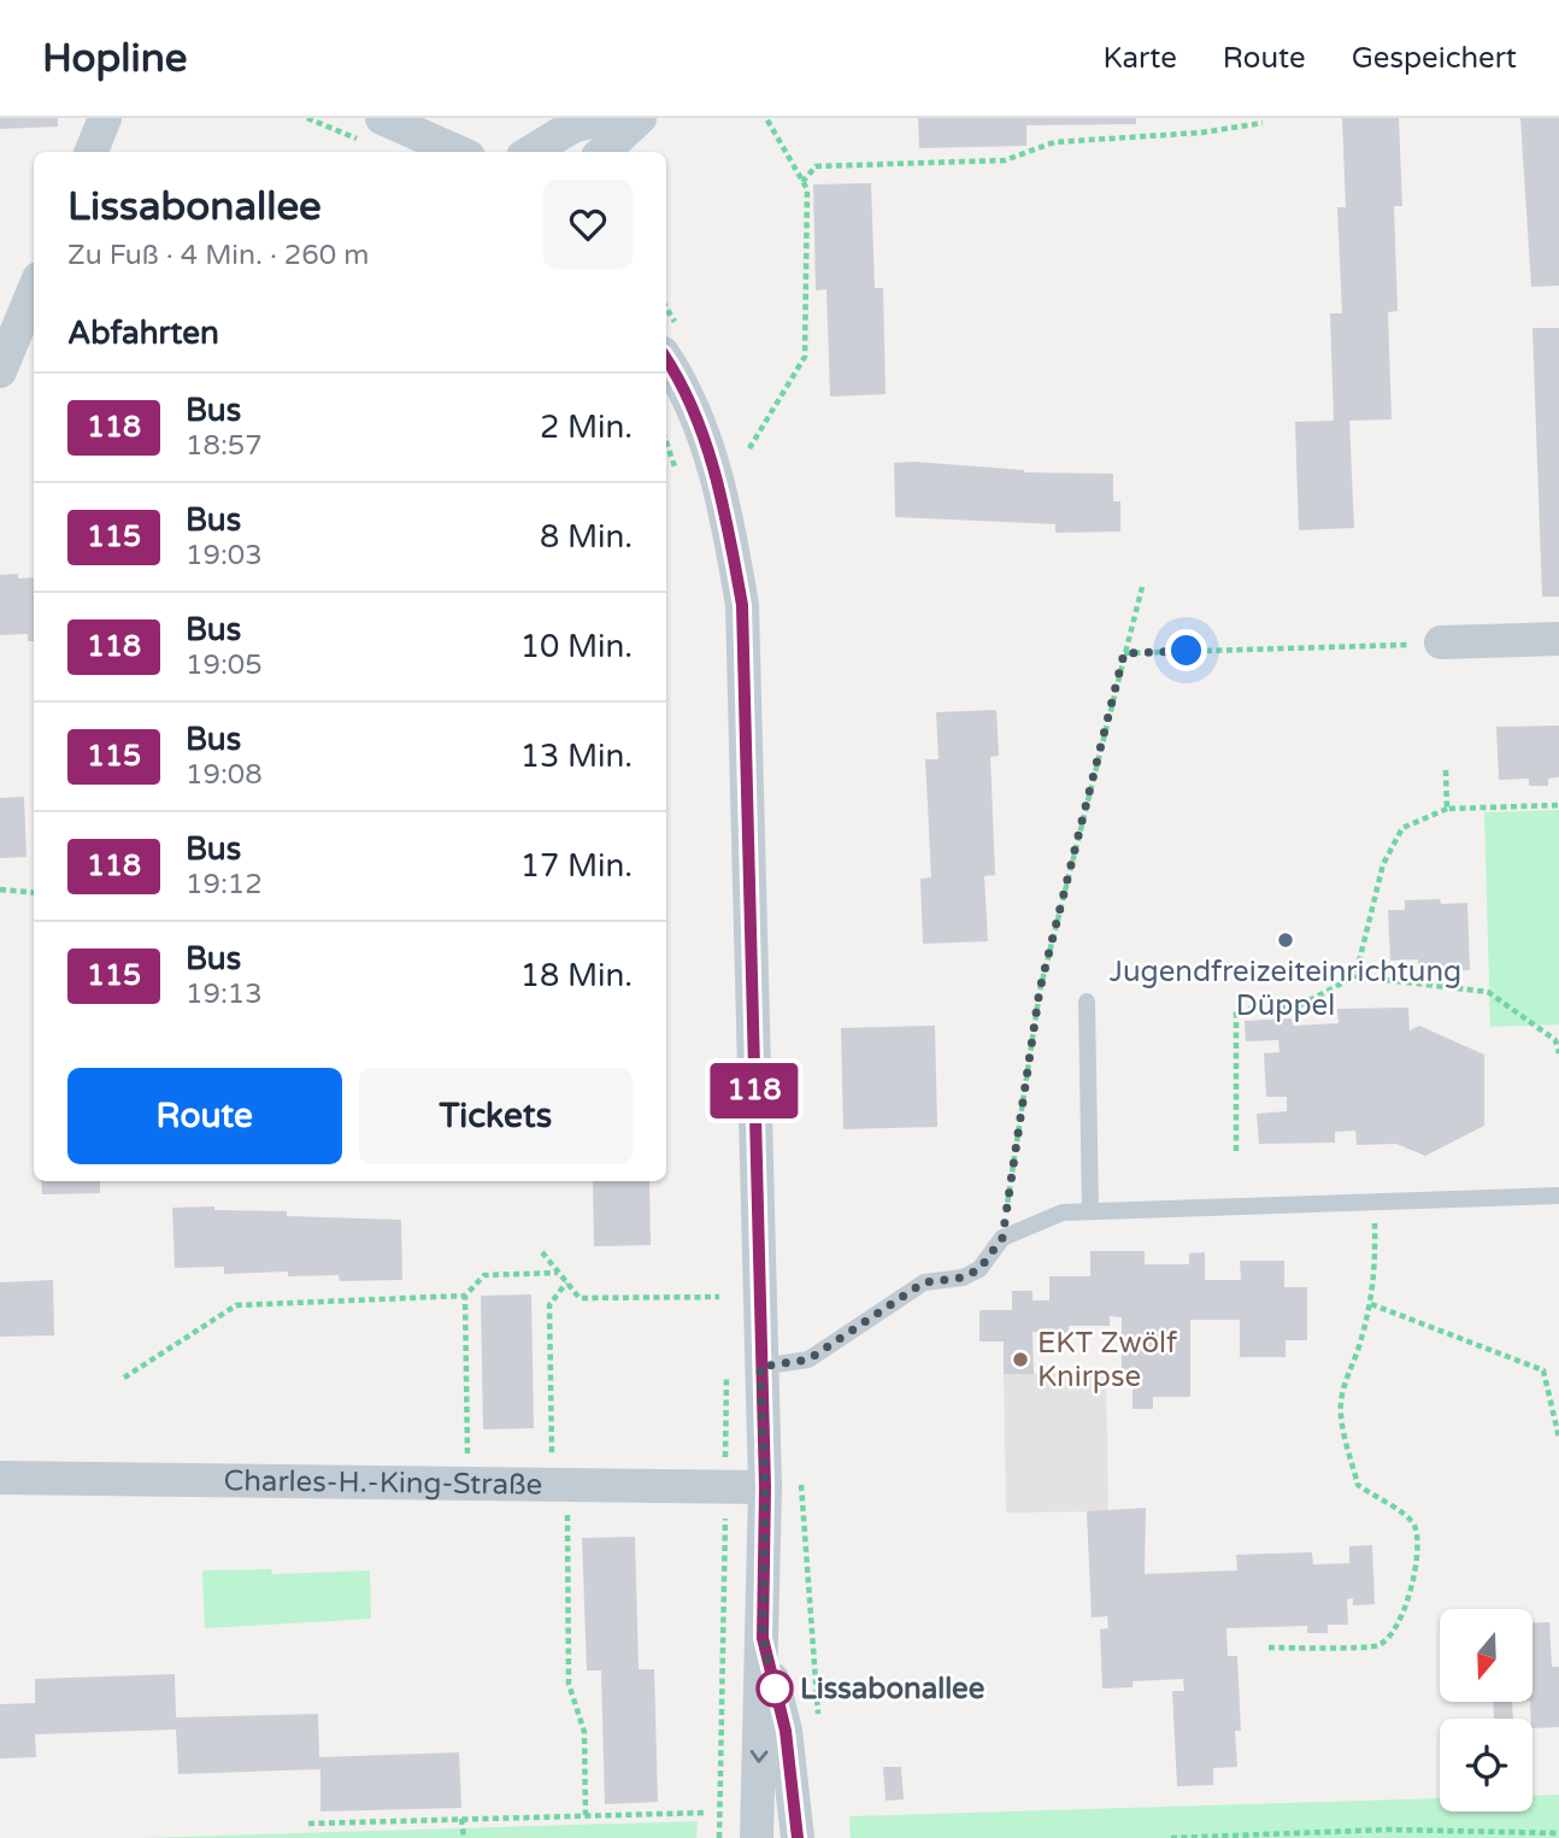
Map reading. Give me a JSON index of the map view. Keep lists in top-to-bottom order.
{
  "streets": {
    "street": ["Charles-H.-King-Straße"]
  },
  "places": ["Jugendfreizeiteinrichtung Düppel", "EKT Zwölf Knirpse", "Lissabonallee"],
  "lines": ["bus line 118"],
  "north": "bottom",
  "page": {
    "header": "Hopline",
    "nav": ["Karte", "Route", "Gespeichert"],
    "on_map": "118",
    "heading": [
      ["Lissabonallee", "Zu Fuß · 4 Min. · 260 m"],
      "Abfahrten"
    ],
    "list": [
      {
        "mark": "118",
        "name": "Bus",
        "note": "18:57",
        "value": "2 Min."
      },
      {
        "mark": "115",
        "name": "Bus",
        "note": "19:03",
        "value": "8 Min."
      },
      {
        "mark": "118",
        "name": "Bus",
        "note": "19:05",
        "value": "10 Min."
      },
      {
        "mark": "115",
        "name": "Bus",
        "note": "19:08",
        "value": "13 Min."
      },
      {
        "mark": "118",
        "name": "Bus",
        "note": "19:12",
        "value": "17 Min."
      },
      {
        "mark": "115",
        "name": "Bus",
        "note": "19:13",
        "value": "18 Min."
      }
    ],
    "buttons": ["Route", "Tickets"]
  }
}
